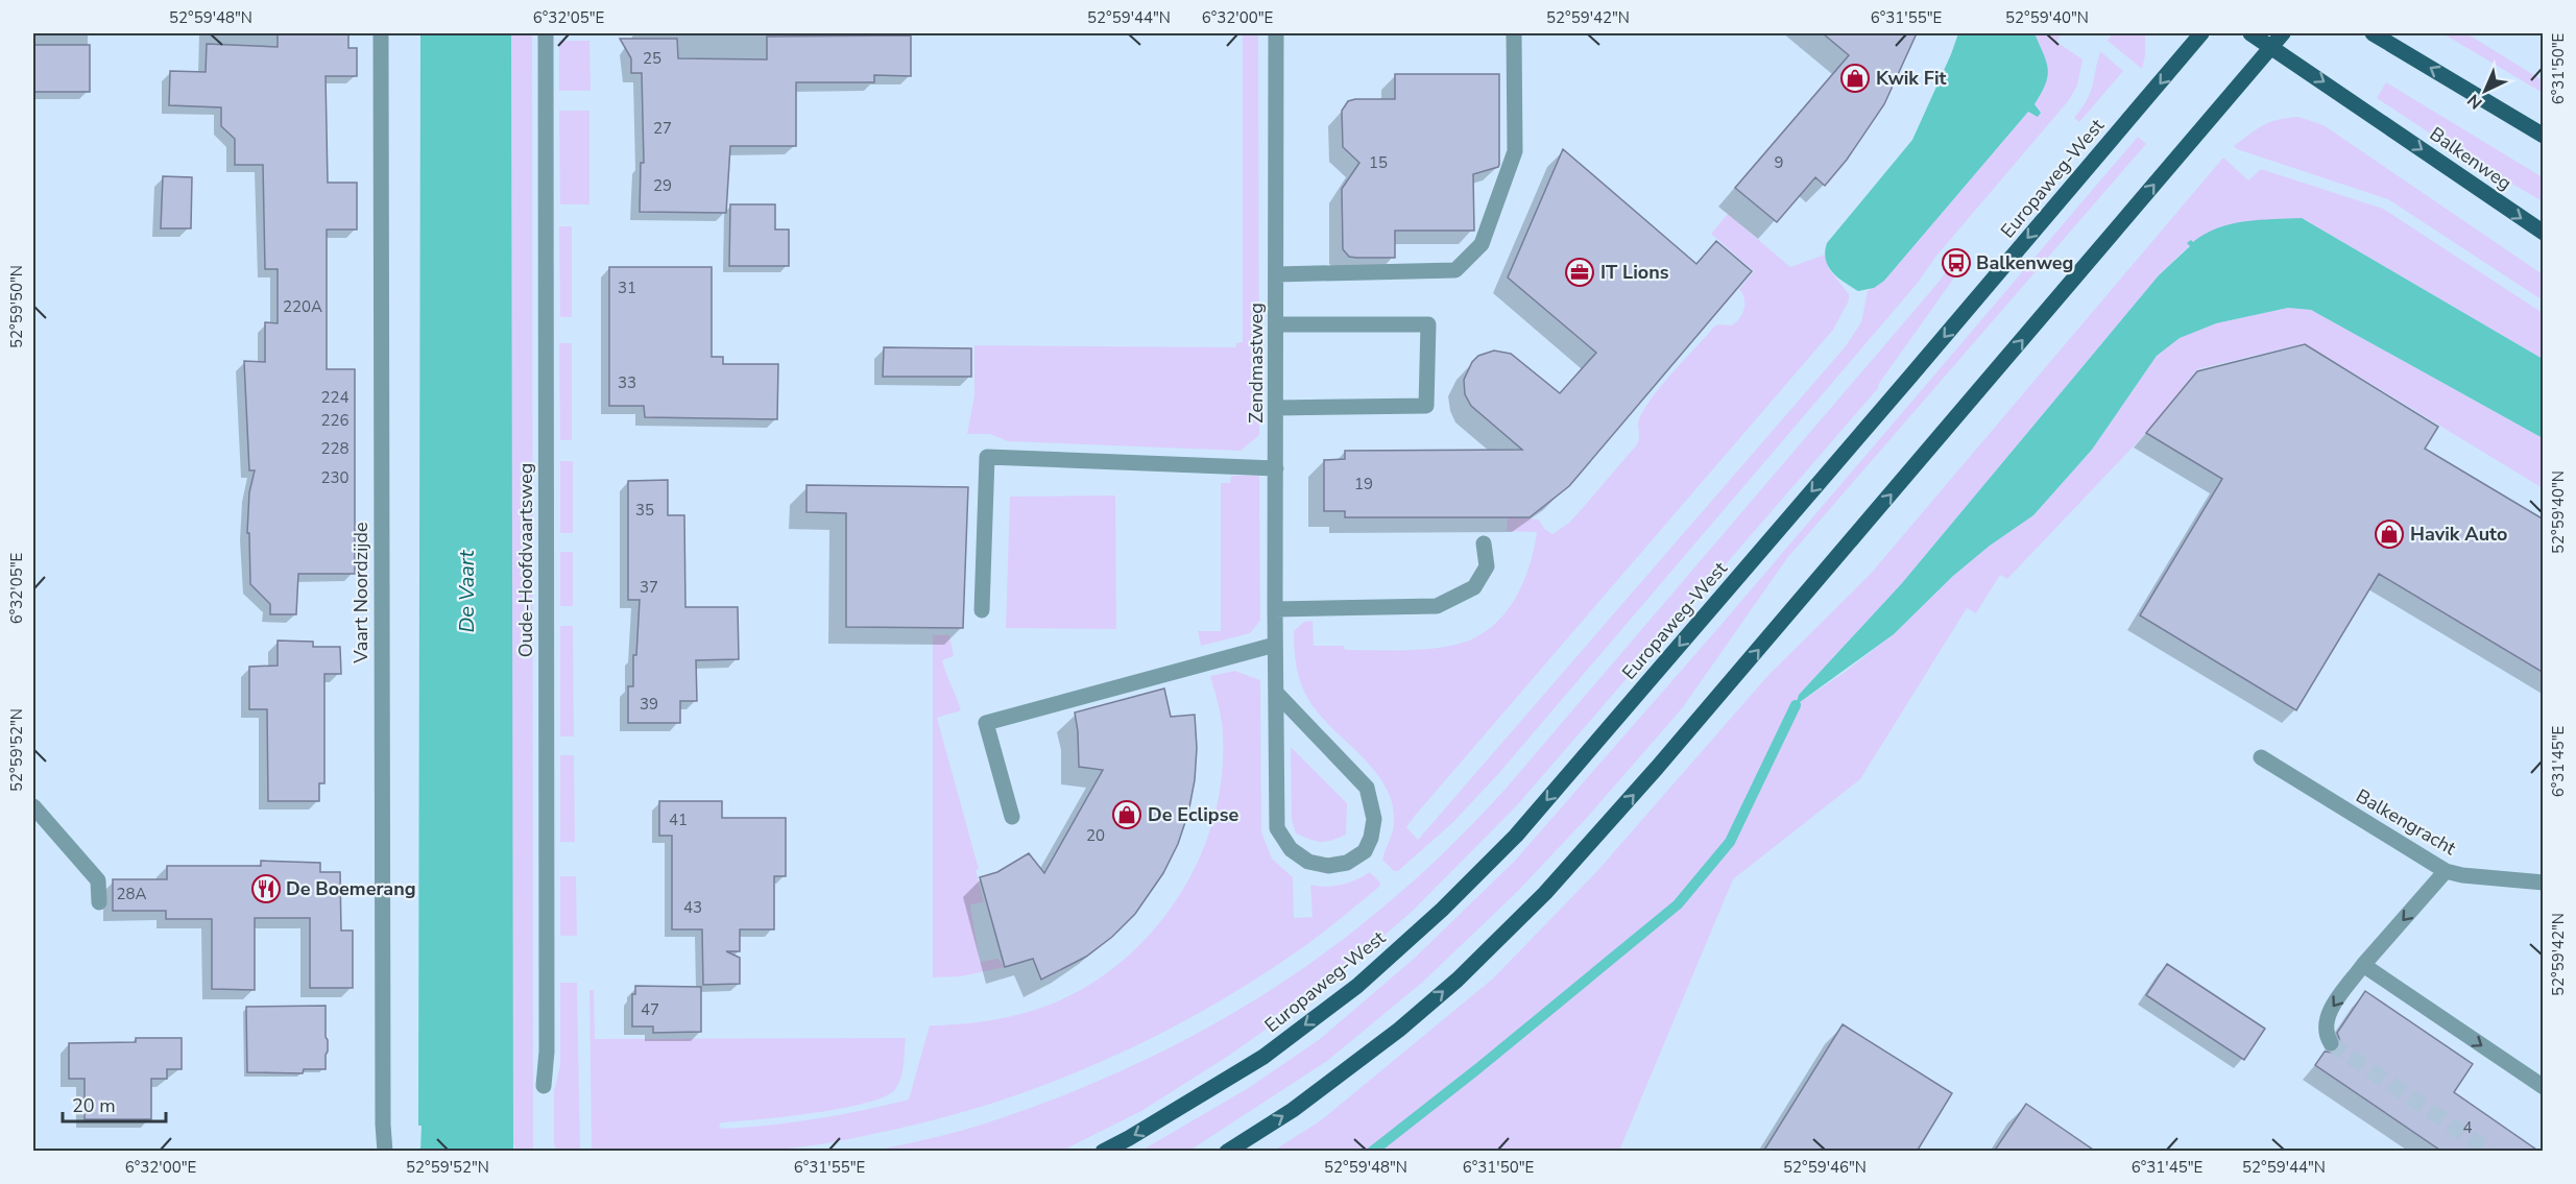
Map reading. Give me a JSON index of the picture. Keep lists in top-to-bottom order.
{
  "streets": {
    "main road": ["Balkenweg", "Europaweg-West"],
    "street": [
      "Zendmastweg",
      "Oude-Hoofdvaartsweg",
      "Vaart Noordzijde",
      "Balkengracht"
    ]
  },
  "water": ["De Vaart"],
  "places": {
    "shop": ["Kwik Fit", "Havik Auto", "De Eclipse"],
    "bus stop": ["Balkenweg"],
    "office": ["IT Lions"],
    "restaurant": ["De Boemerang"]
  },
  "house_numbers": [
    "25",
    "27",
    "15",
    "9",
    "29",
    "31",
    "220A",
    "33",
    "224",
    "226",
    "228",
    "230",
    "19",
    "35",
    "37",
    "39",
    "41",
    "20",
    "28A",
    "43",
    "47",
    "4"
  ],
  "scale_bar": "20 m",
  "north": "bottom left",
  "coordinates": [
    "52°59'48\"N",
    "6°32'05\"E",
    "52°59'44\"N",
    "6°32'00\"E",
    "52°59'42\"N",
    "6°31'55\"E",
    "52°59'40\"N",
    "6°31'50\"E",
    "52°59'50\"N",
    "52°59'52\"N",
    "6°31'45\"E",
    "52°59'46\"N"
  ]
}
